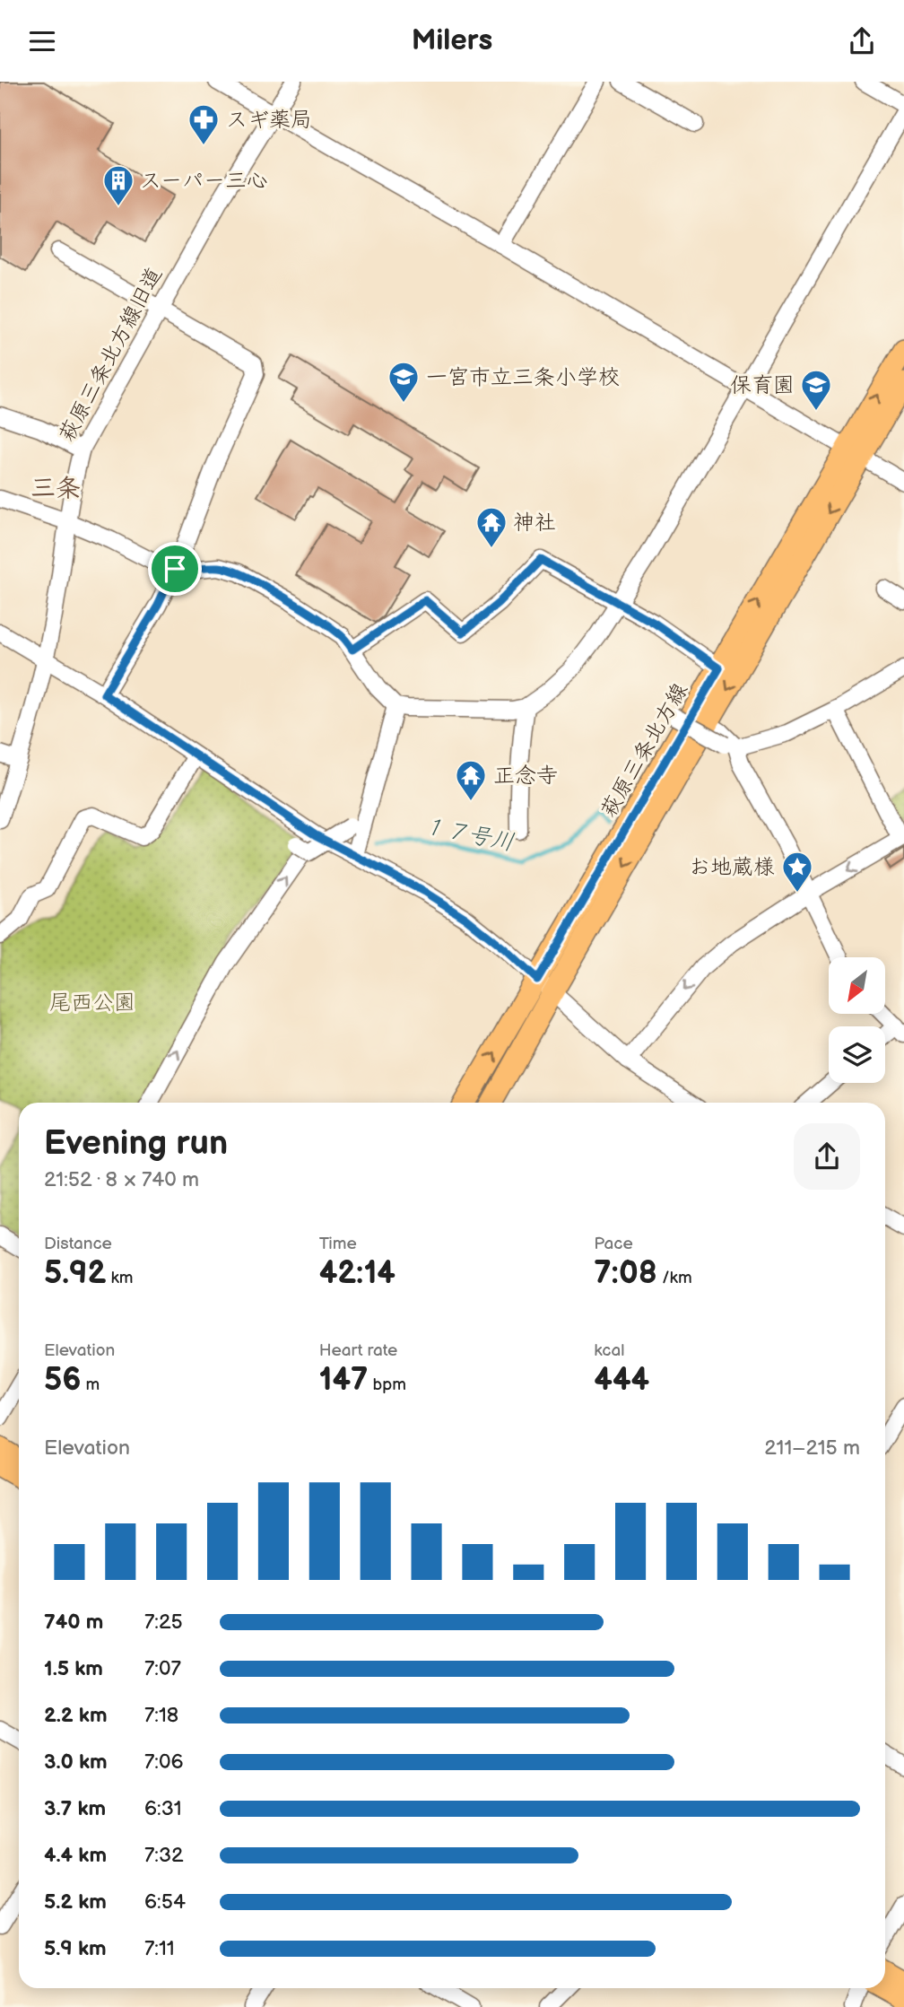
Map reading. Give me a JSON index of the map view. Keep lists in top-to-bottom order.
{
  "streets": {
    "main road": ["萩原三条北方線"],
    "street": ["萩原三条北方線旧道"]
  },
  "districts": ["三条"],
  "water": ["１７号川"],
  "parks": ["尾西公園"],
  "places": {
    "pharmacy": ["スギ薬局"],
    "building": ["スーパー三心"],
    "school or university": ["一宮市立三条小学校", "保育園"],
    "temple": ["神社", "正念寺"],
    "place": ["お地蔵様"]
  },
  "north": "bottom left",
  "page": {
    "header": "Milers",
    "heading": ["Evening run", "21:52 · 8 × 740 m"],
    "stats": [
      ["Distance", "5.92 km"],
      ["Time", "42:14"],
      ["Pace", "7:08 /km"],
      ["Elevation", "56 m"],
      ["Heart rate", "147 bpm"],
      ["kcal", "444"]
    ],
    "chart": ["Elevation", "211–215 m"],
    "list": [
      {
        "name": "740 m",
        "note": "7:25"
      },
      {
        "name": "1.5 km",
        "note": "7:07"
      },
      {
        "name": "2.2 km",
        "note": "7:18"
      },
      {
        "name": "3.0 km",
        "note": "7:06"
      },
      {
        "name": "3.7 km",
        "note": "6:31"
      },
      {
        "name": "4.4 km",
        "note": "7:32"
      },
      {
        "name": "5.2 km",
        "note": "6:54"
      },
      {
        "name": "5.9 km",
        "note": "7:11"
      }
    ]
  }
}
